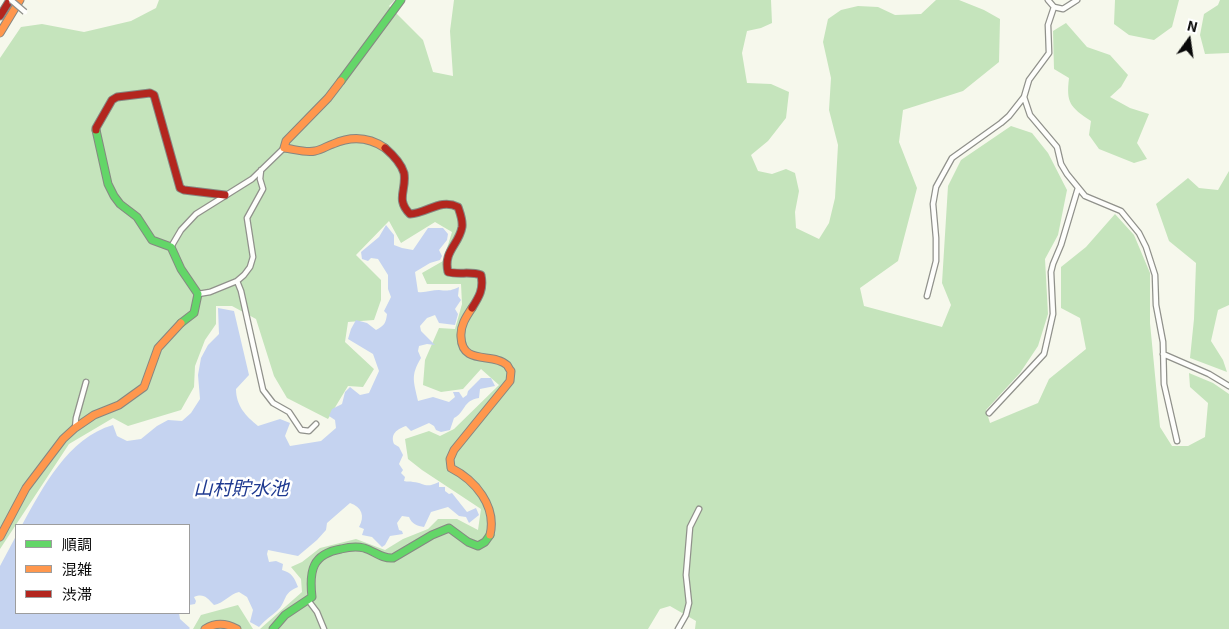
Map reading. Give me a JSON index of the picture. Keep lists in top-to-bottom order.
{
  "water": ["山村貯水池"],
  "legend": ["順調", "混雑", "渋滞"],
  "north": "top"
}
